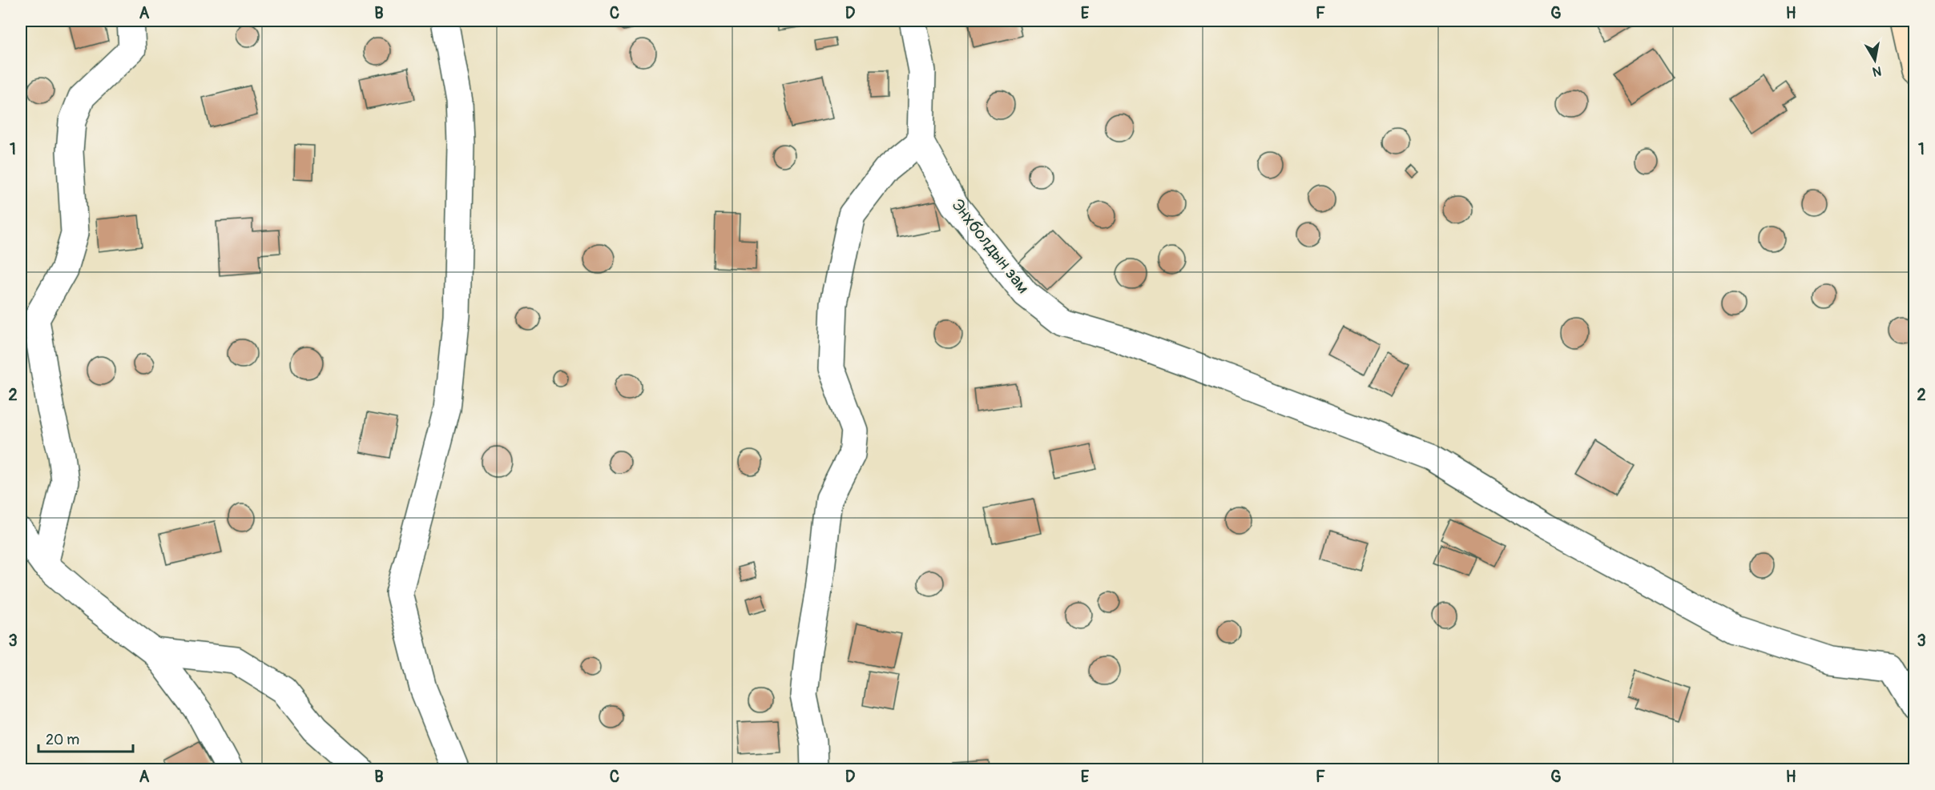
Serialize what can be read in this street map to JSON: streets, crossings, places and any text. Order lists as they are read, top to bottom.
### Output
{
  "streets": {
    "street": ["Энхболдын зам"]
  },
  "scale_bar": "20 m",
  "north": "bottom",
  "grid": {
    "columns": [
      "A",
      "B",
      "C",
      "D",
      "E",
      "F",
      "G",
      "H"
    ],
    "rows": ["1", "2", "3"]
  }
}
